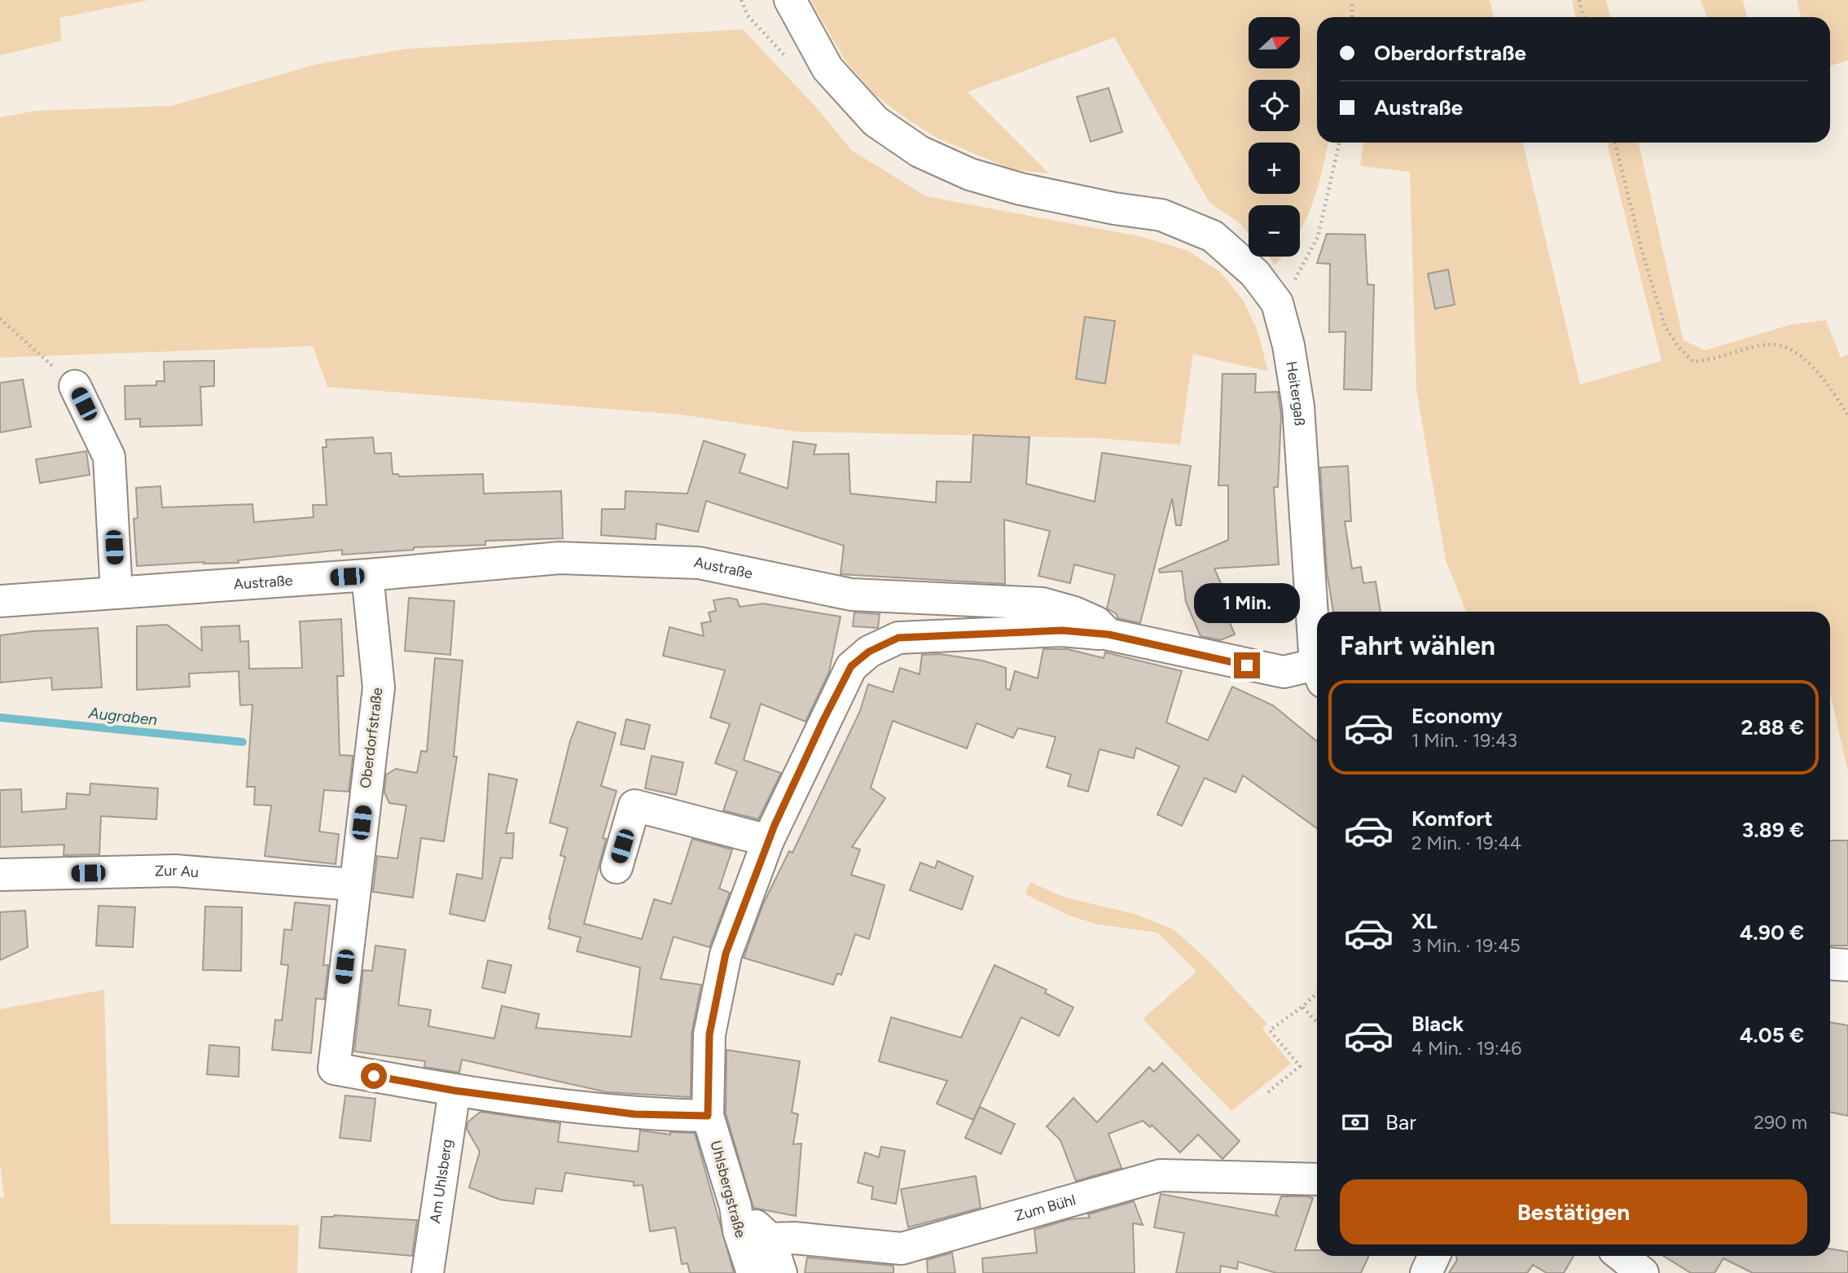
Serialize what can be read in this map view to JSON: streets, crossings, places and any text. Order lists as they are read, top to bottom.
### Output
{
  "streets": {
    "street": [
      "Heitergaß",
      "Austraße",
      "Oberdorfstraße",
      "Zur Au",
      "Am Uhlsberg",
      "Uhlsbergstraße",
      "Zum Bühl"
    ]
  },
  "crossings": [
    ["Austraße", "Oberdorfstraße"],
    ["Austraße", "Uhlsbergstraße"],
    ["Oberdorfstraße", "Zur Au"],
    ["Oberdorfstraße", "Am Uhlsberg"],
    ["Oberdorfstraße", "Uhlsbergstraße"]
  ],
  "water": ["Augraben"],
  "north": "right",
  "page": {
    "map_buttons": ["+", "−"],
    "banner": ["Oberdorfstraße", "Austraße"],
    "bubble": "1 Min.",
    "heading": "Fahrt wählen",
    "list": [
      {
        "name": "Economy",
        "note": "1 Min. · 19:43",
        "value": "2.88 €"
      },
      {
        "name": "Komfort",
        "note": "2 Min. · 19:44",
        "value": "3.89 €"
      },
      {
        "name": "XL",
        "note": "3 Min. · 19:45",
        "value": "4.90 €"
      },
      {
        "name": "Black",
        "note": "4 Min. · 19:46",
        "value": "4.05 €"
      }
    ],
    "pay": ["Bar", "290 m"],
    "buttons": "Bestätigen"
  }
}
